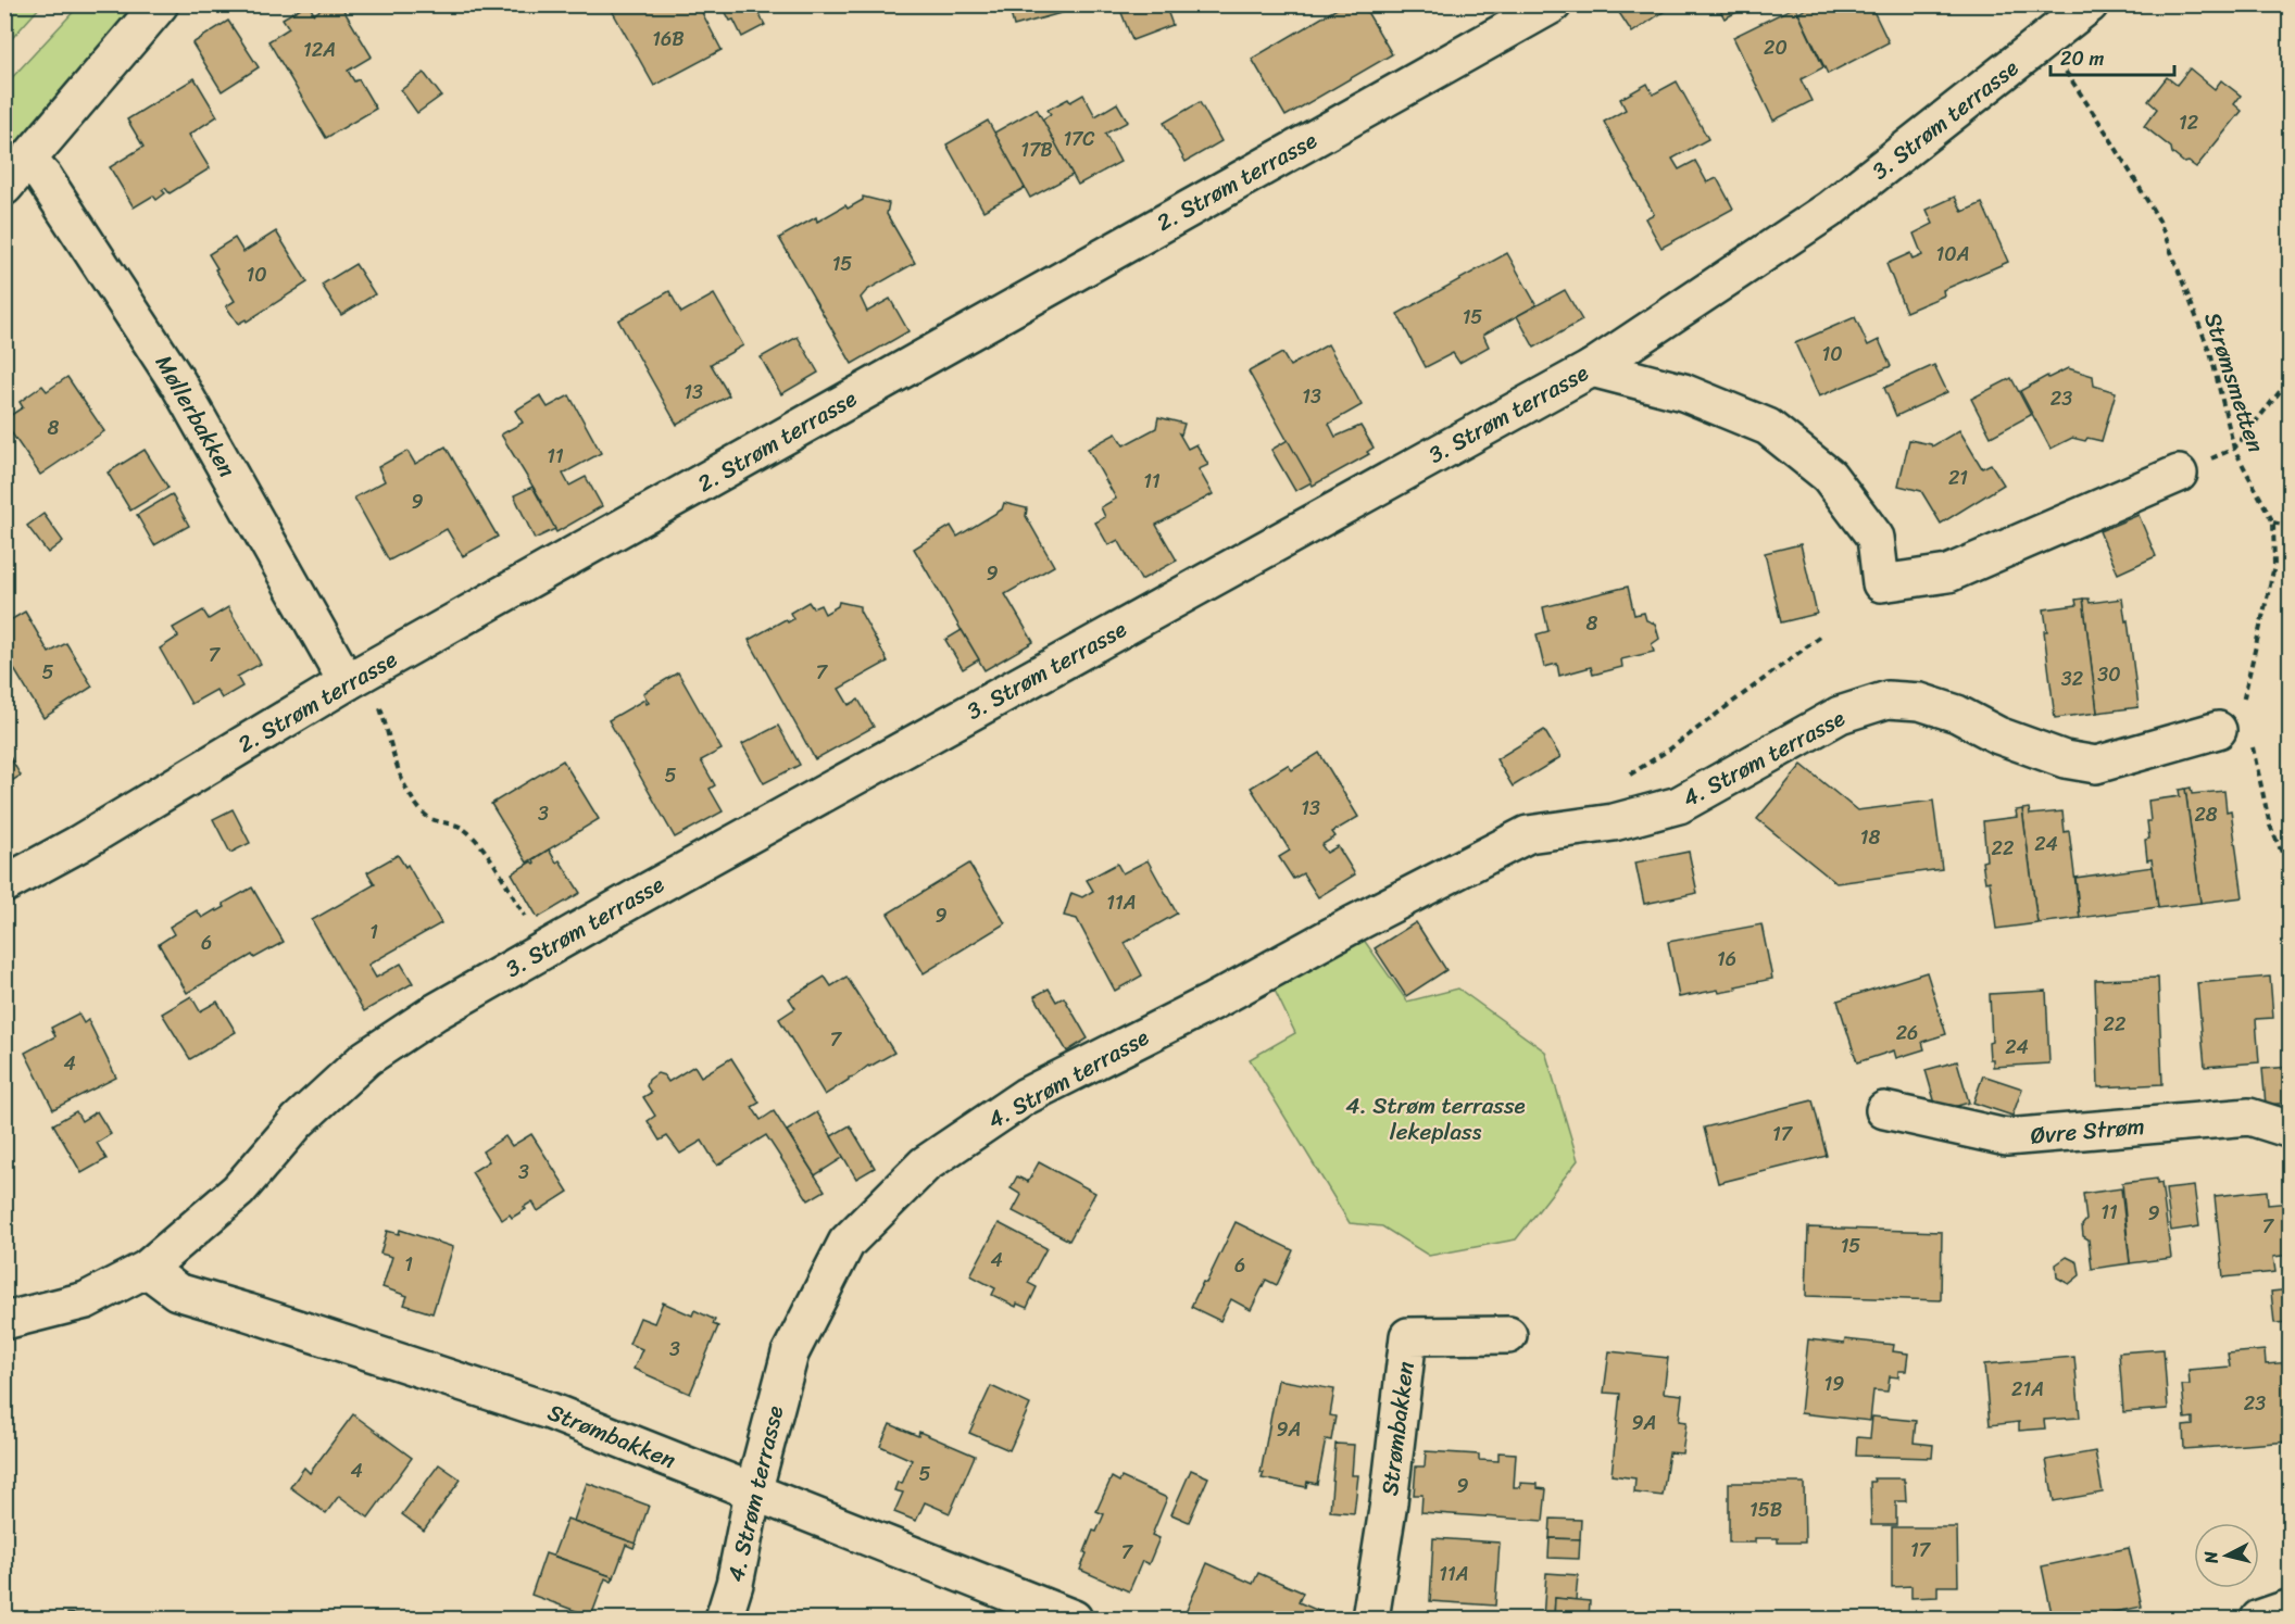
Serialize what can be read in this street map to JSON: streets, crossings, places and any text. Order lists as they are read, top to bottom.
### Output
{
  "streets": {
    "street": [
      "3. Strøm terrasse",
      "2. Strøm terrasse",
      "Møllerbakken",
      "4. Strøm terrasse",
      "Øvre Strøm",
      "Strømbakken"
    ],
    "path": ["Strømsmetten"]
  },
  "crossings": [
    ["3. Strøm terrasse", "Strømbakken"],
    ["2. Strøm terrasse", "Møllerbakken"],
    ["Strømsmetten", "4. Strøm terrasse"],
    ["4. Strøm terrasse", "Strømbakken"]
  ],
  "parks": ["4. Strøm terrasse lekeplass"],
  "house_numbers": [
    "16B",
    "20",
    "12A",
    "12",
    "17C",
    "17B",
    "10A",
    "15",
    "10",
    "15",
    "10",
    "13",
    "13",
    "23",
    "8",
    "11",
    "21",
    "11",
    "9",
    "9",
    "8",
    "7",
    "5",
    "7",
    "30",
    "32",
    "5",
    "13",
    "3",
    "28",
    "18",
    "24",
    "22",
    "11A",
    "9",
    "1",
    "6",
    "16",
    "22",
    "26",
    "7",
    "24",
    "4",
    "17",
    "3",
    "11",
    "9",
    "7",
    "15",
    "4",
    "1",
    "6",
    "3",
    "19",
    "21A",
    "23",
    "9A",
    "9A",
    "4",
    "5",
    "9",
    "15B",
    "17",
    "7",
    "11A"
  ],
  "scale_bar": "20 m",
  "north": "left"
}
